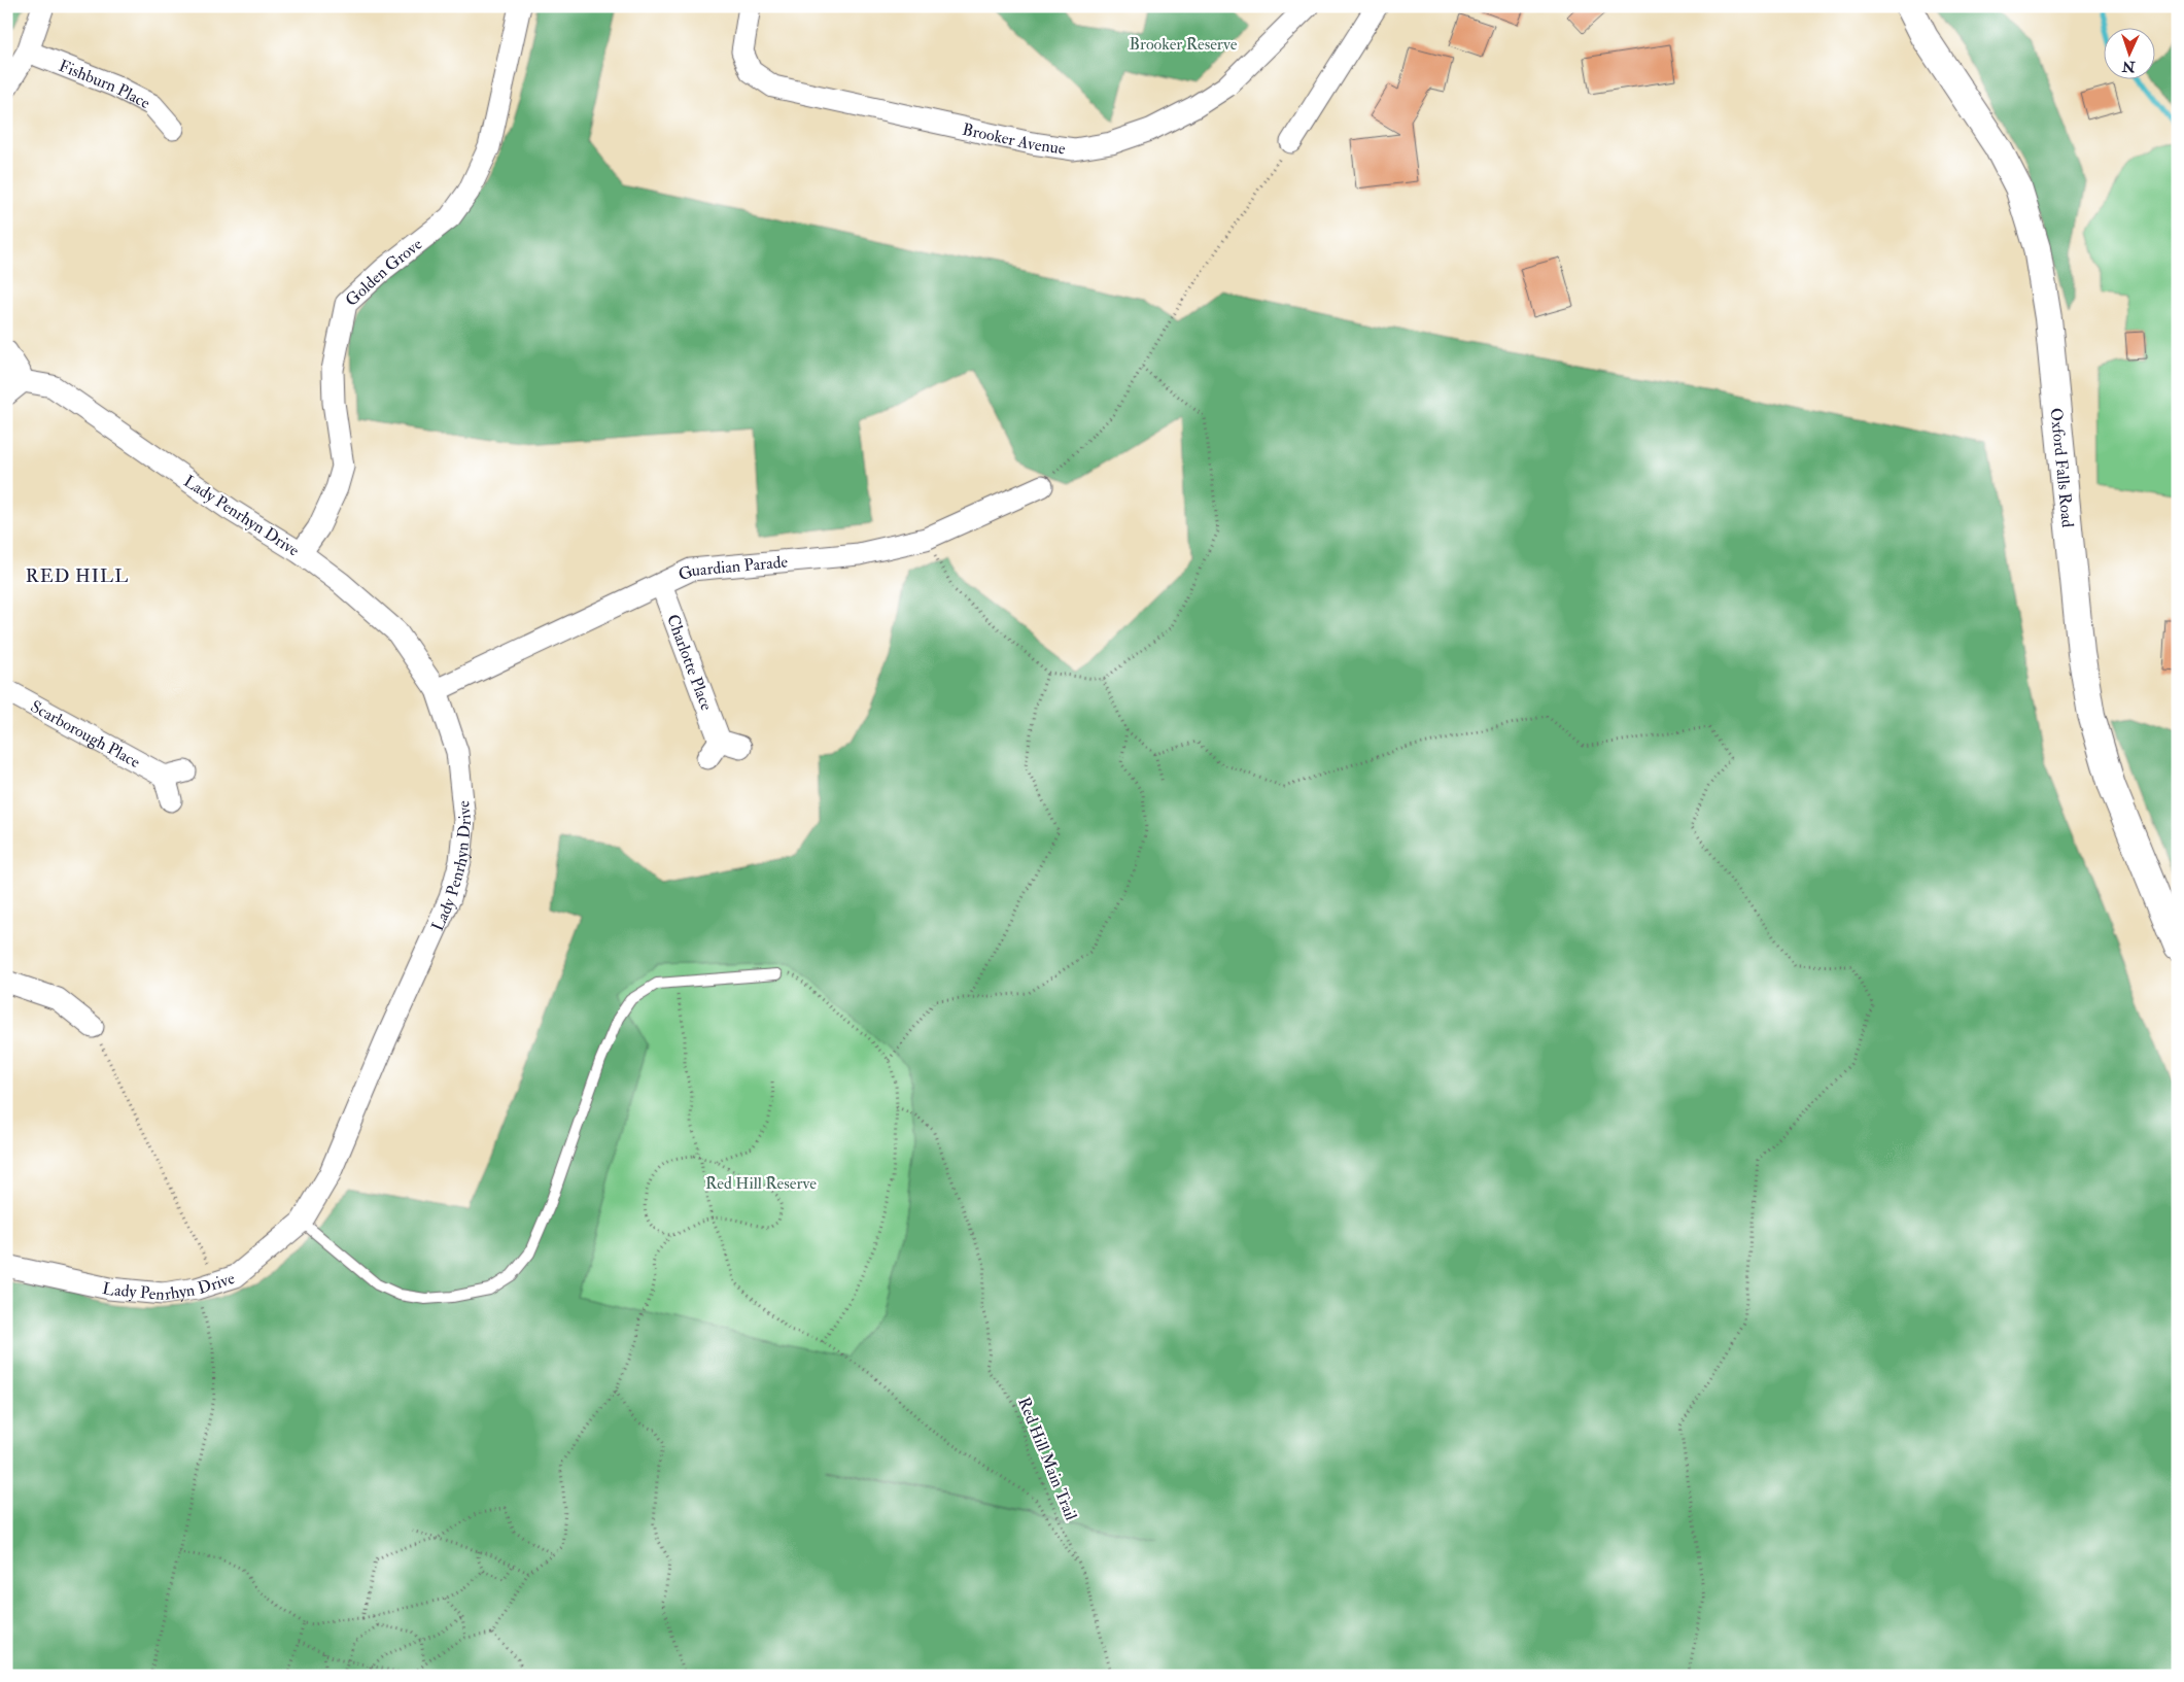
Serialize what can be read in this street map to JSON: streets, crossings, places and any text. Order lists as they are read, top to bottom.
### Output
{
  "streets": {
    "street": [
      "Fishburn Place",
      "Brooker Avenue",
      "Golden Grove",
      "Oxford Falls Road",
      "Lady Penrhyn Drive",
      "Guardian Parade",
      "Charlotte Place",
      "Scarborough Place"
    ],
    "path": ["Red Hill Main Trail"]
  },
  "crossings": [
    ["Golden Grove", "Lady Penrhyn Drive"],
    ["Lady Penrhyn Drive", "Guardian Parade"],
    ["Guardian Parade", "Charlotte Place"]
  ],
  "districts": ["RED HILL"],
  "parks": ["Brooker Reserve", "Red Hill Reserve"],
  "north": "bottom"
}
